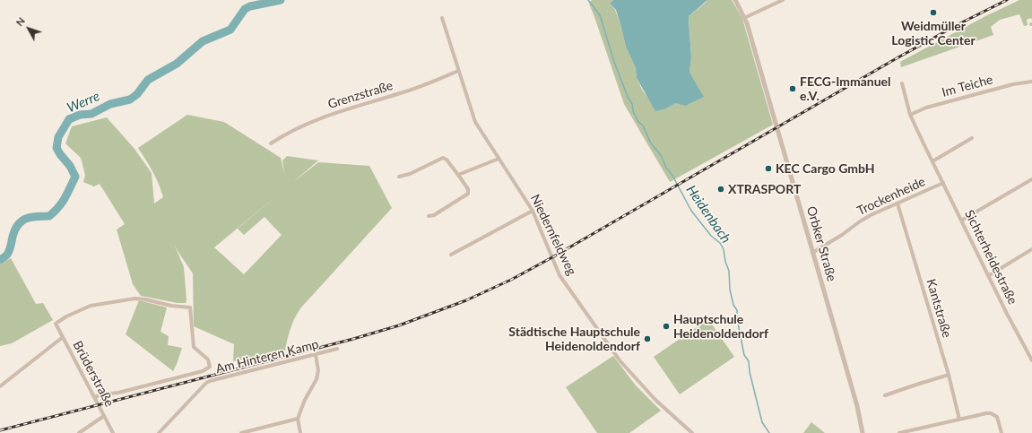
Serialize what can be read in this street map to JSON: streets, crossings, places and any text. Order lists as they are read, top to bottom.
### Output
{
  "streets": {
    "street": [
      "Im Teiche",
      "Grenzstraße",
      "Trockenheide",
      "Niedernfeldweg",
      "Orbker Straße",
      "Sichterheidestraße",
      "Kantstraße",
      "Am Hinteren Kamp",
      "Brüderstraße"
    ]
  },
  "crossings": [
    ["Im Teiche", "Sichterheidestraße"],
    ["Grenzstraße", "Niedernfeldweg"],
    ["Trockenheide", "Orbker Straße"],
    ["Trockenheide", "Sichterheidestraße"],
    ["Trockenheide", "Kantstraße"]
  ],
  "water": ["Werre", "Heidenbach"],
  "places": [
    "Weidmüller Logistic Center",
    "FECG-Immanuel e.V.",
    "KEC Cargo GmbH",
    "XTRASPORT",
    "Hauptschule Heidenoldendorf",
    "Städtische Hauptschule Heidenoldendorf"
  ],
  "north": "top left"
}
